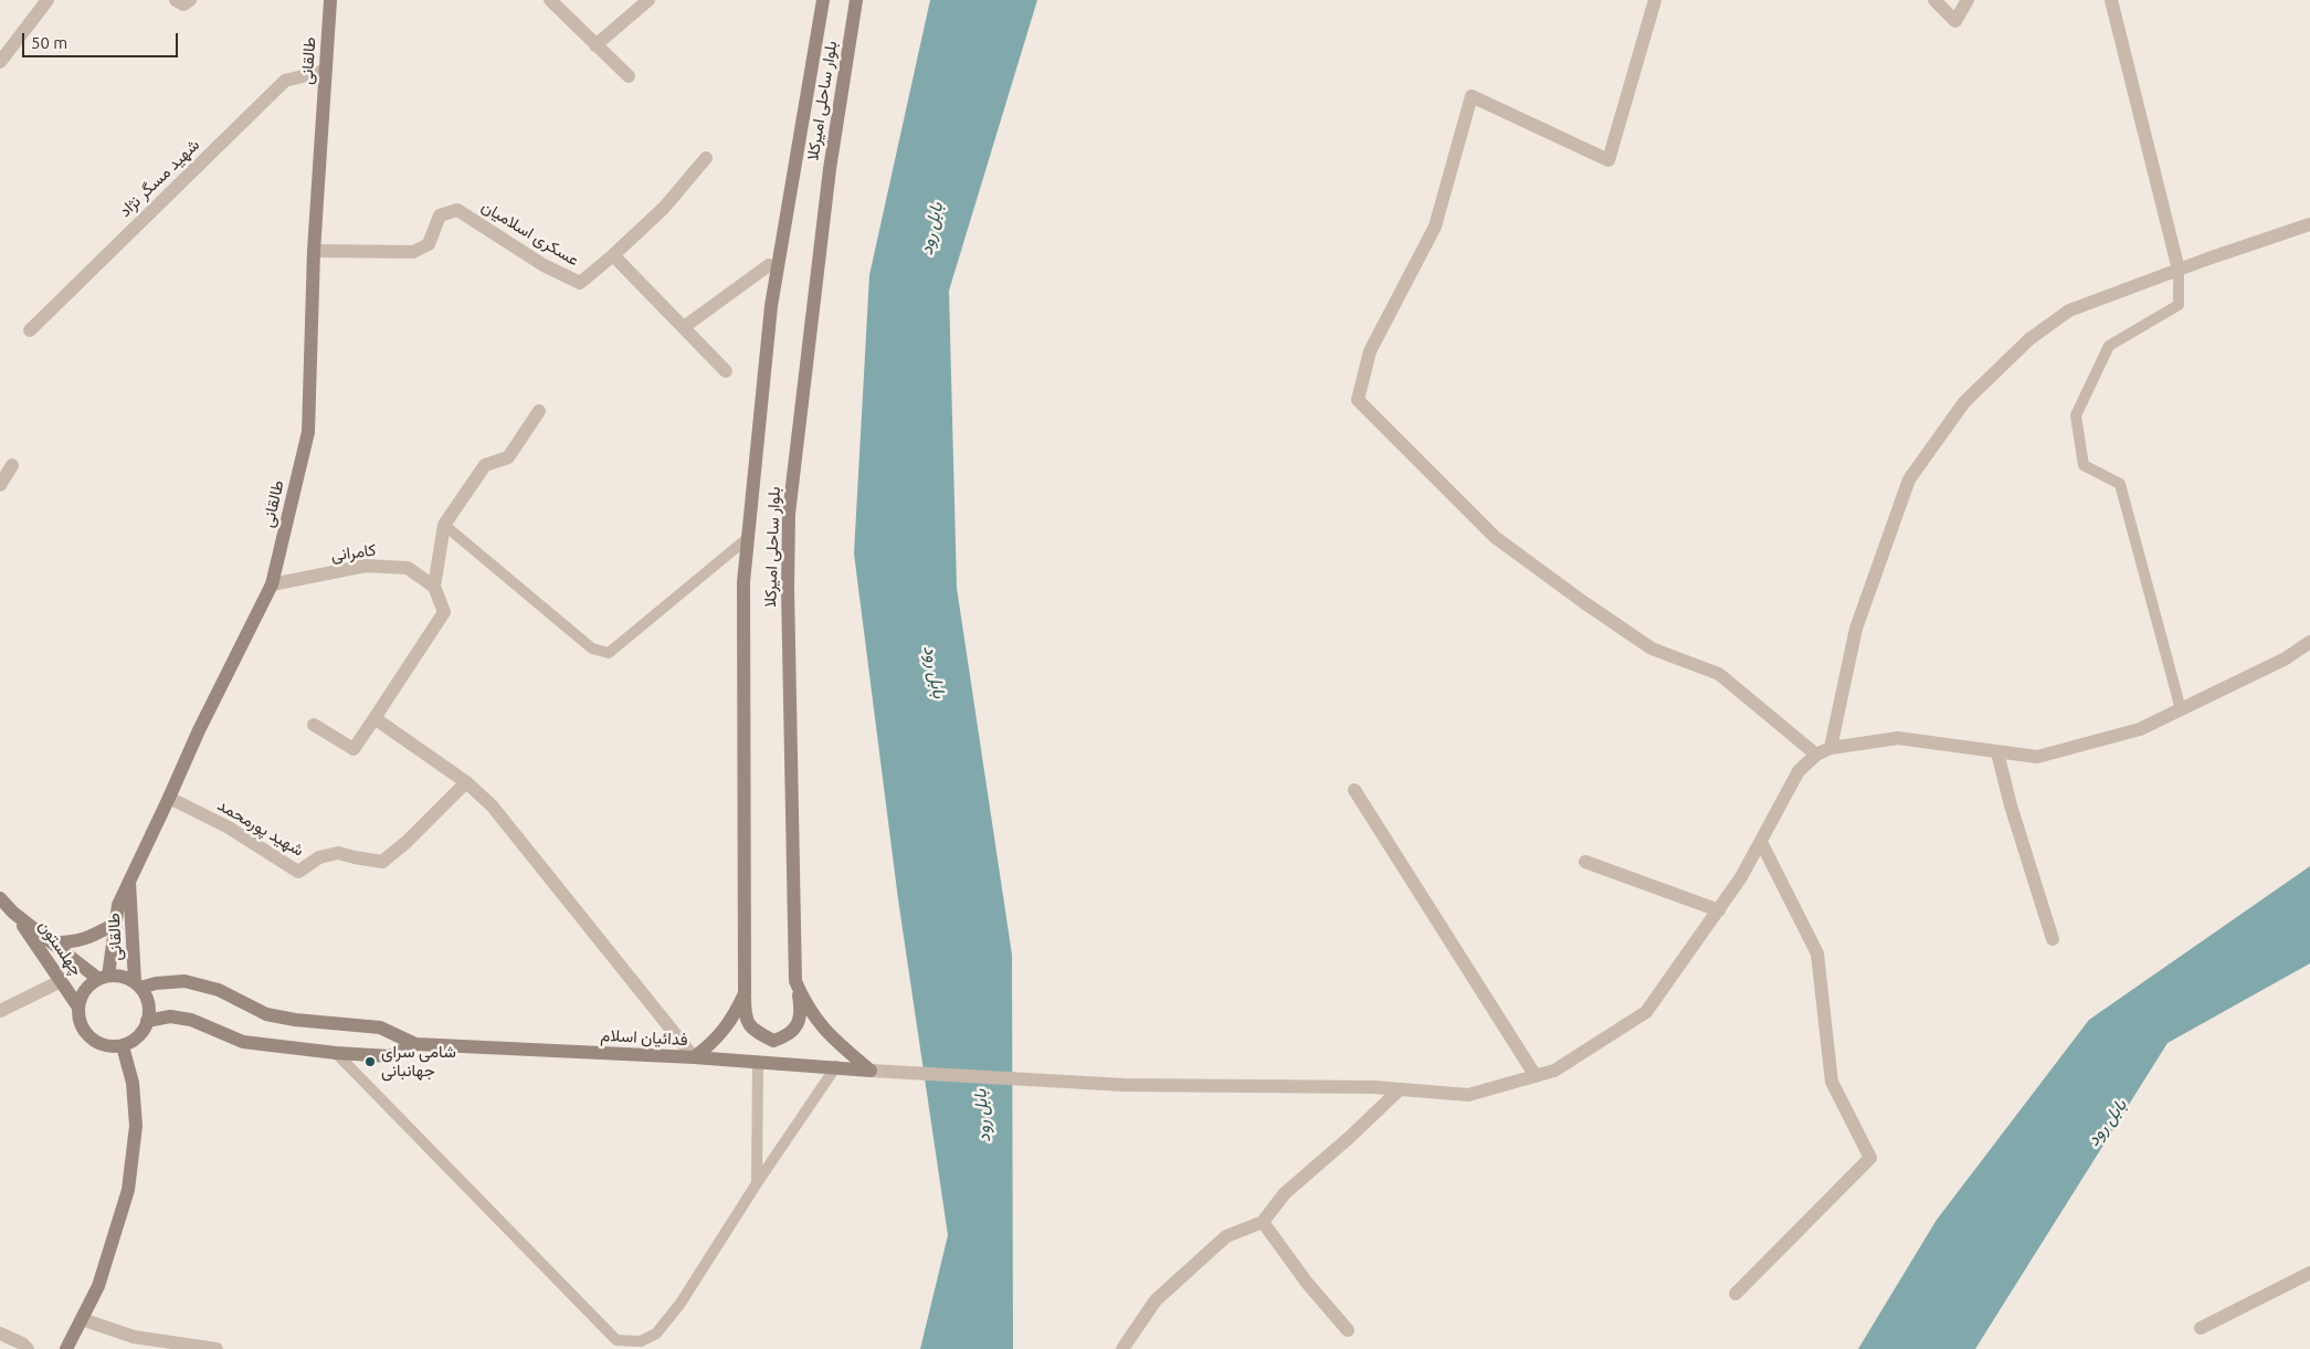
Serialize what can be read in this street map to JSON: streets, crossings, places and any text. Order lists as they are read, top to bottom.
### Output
{
  "streets": {
    "main road": [
      "طالقانی",
      "بلوار ساحلی امیرکلا",
      "چهلستون",
      "فدائیان اسلام"
    ],
    "street": [
      "شهید مسگر نژاد",
      "عسکری اسلامیان",
      "کامرانی",
      "شهید پورمحمد"
    ]
  },
  "crossings": [
    ["طالقانی", "شهید مسگر نژاد"],
    ["طالقانی", "عسکری اسلامیان"],
    ["طالقانی", "کامرانی"],
    ["طالقانی", "شهید پورمحمد"],
    ["طالقانی", "چهلستون"],
    ["طالقانی", "فدائیان اسلام"],
    ["بلوار ساحلی امیرکلا", "فدائیان اسلام"],
    ["چهلستون", "فدائیان اسلام"]
  ],
  "water": ["بابل رود"],
  "places": ["شامی سرای جهانبانی"],
  "scale_bar": "50 m"
}
